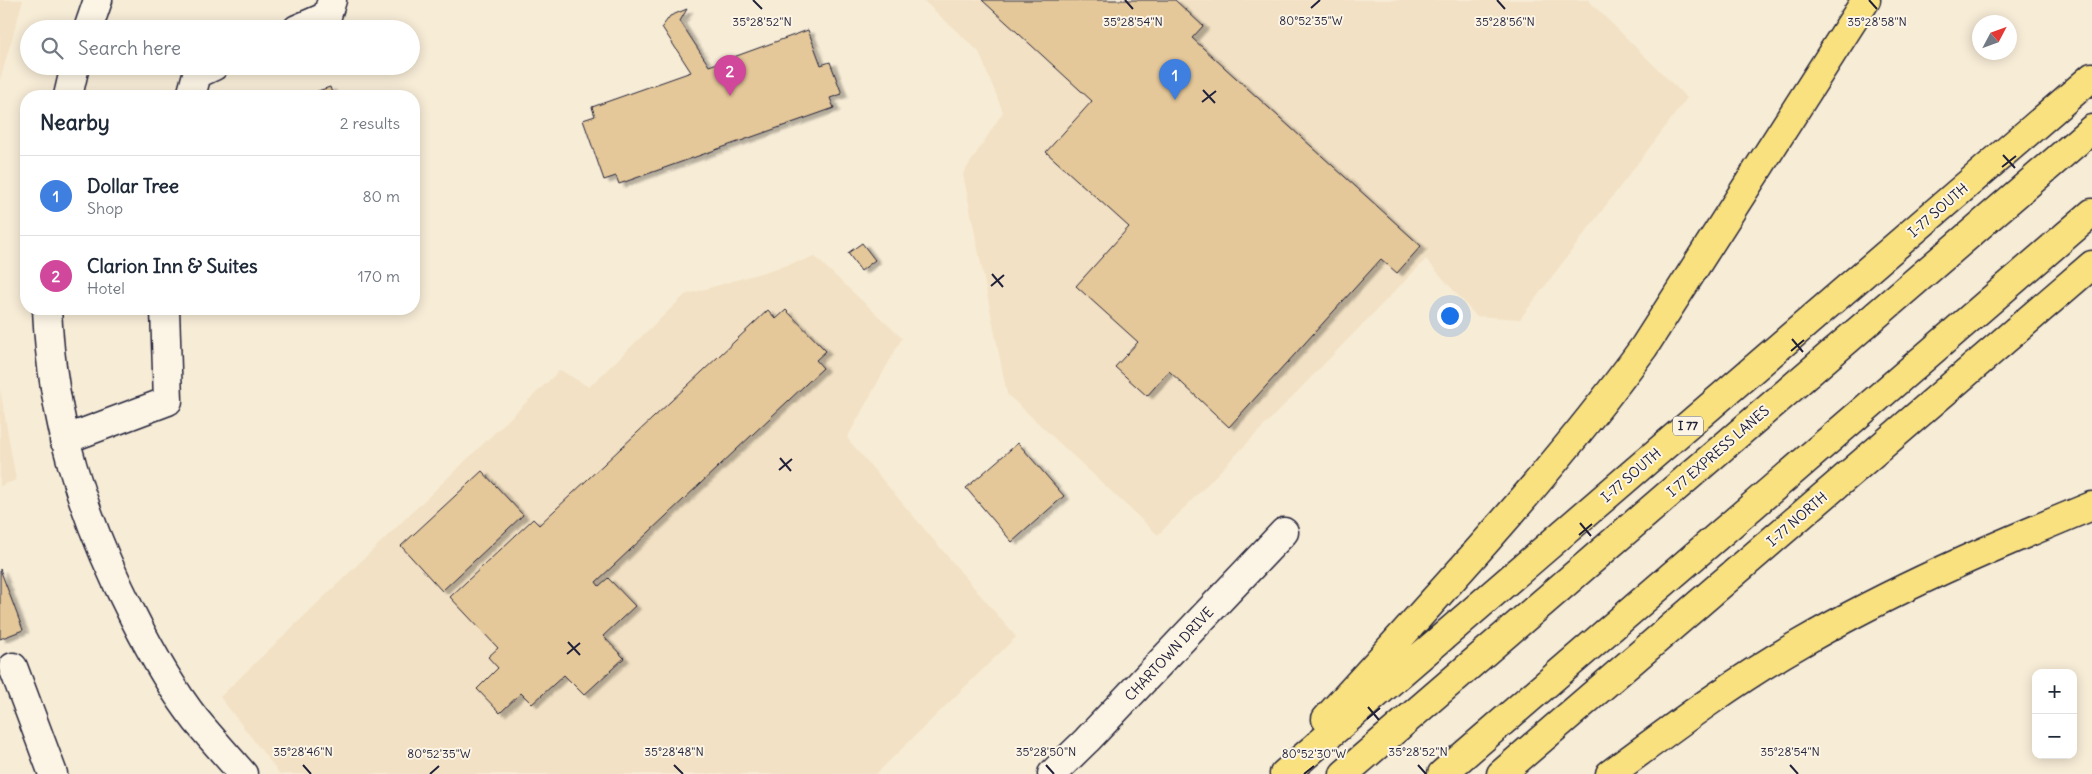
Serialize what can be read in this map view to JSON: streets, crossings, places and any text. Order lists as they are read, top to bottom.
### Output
{
  "streets": {
    "highway": [
      "I-77 SOUTH",
      "I 77",
      "I 77 EXPRESS LANES",
      "I-77 NORTH"
    ],
    "street": ["CHARTOWN DRIVE"]
  },
  "north": "top right",
  "page": {
    "search": "Search here",
    "pins": ["2", "1"],
    "heading": ["Nearby", "2 results"],
    "list": [
      {
        "mark": "1",
        "name": "Dollar Tree",
        "note": "Shop",
        "value": "80 m"
      },
      {
        "mark": "2",
        "name": "Clarion Inn & Suites",
        "note": "Hotel",
        "value": "170 m"
      }
    ],
    "map_buttons": ["+", "−"]
  },
  "coordinates": [
    "80°52'35\"W",
    "35°28'52\"N",
    "35°28'54\"N",
    "35°28'56\"N",
    "35°28'58\"N",
    "35°28'46\"N",
    "35°28'48\"N",
    "35°28'50\"N",
    "80°52'30\"W"
  ]
}
